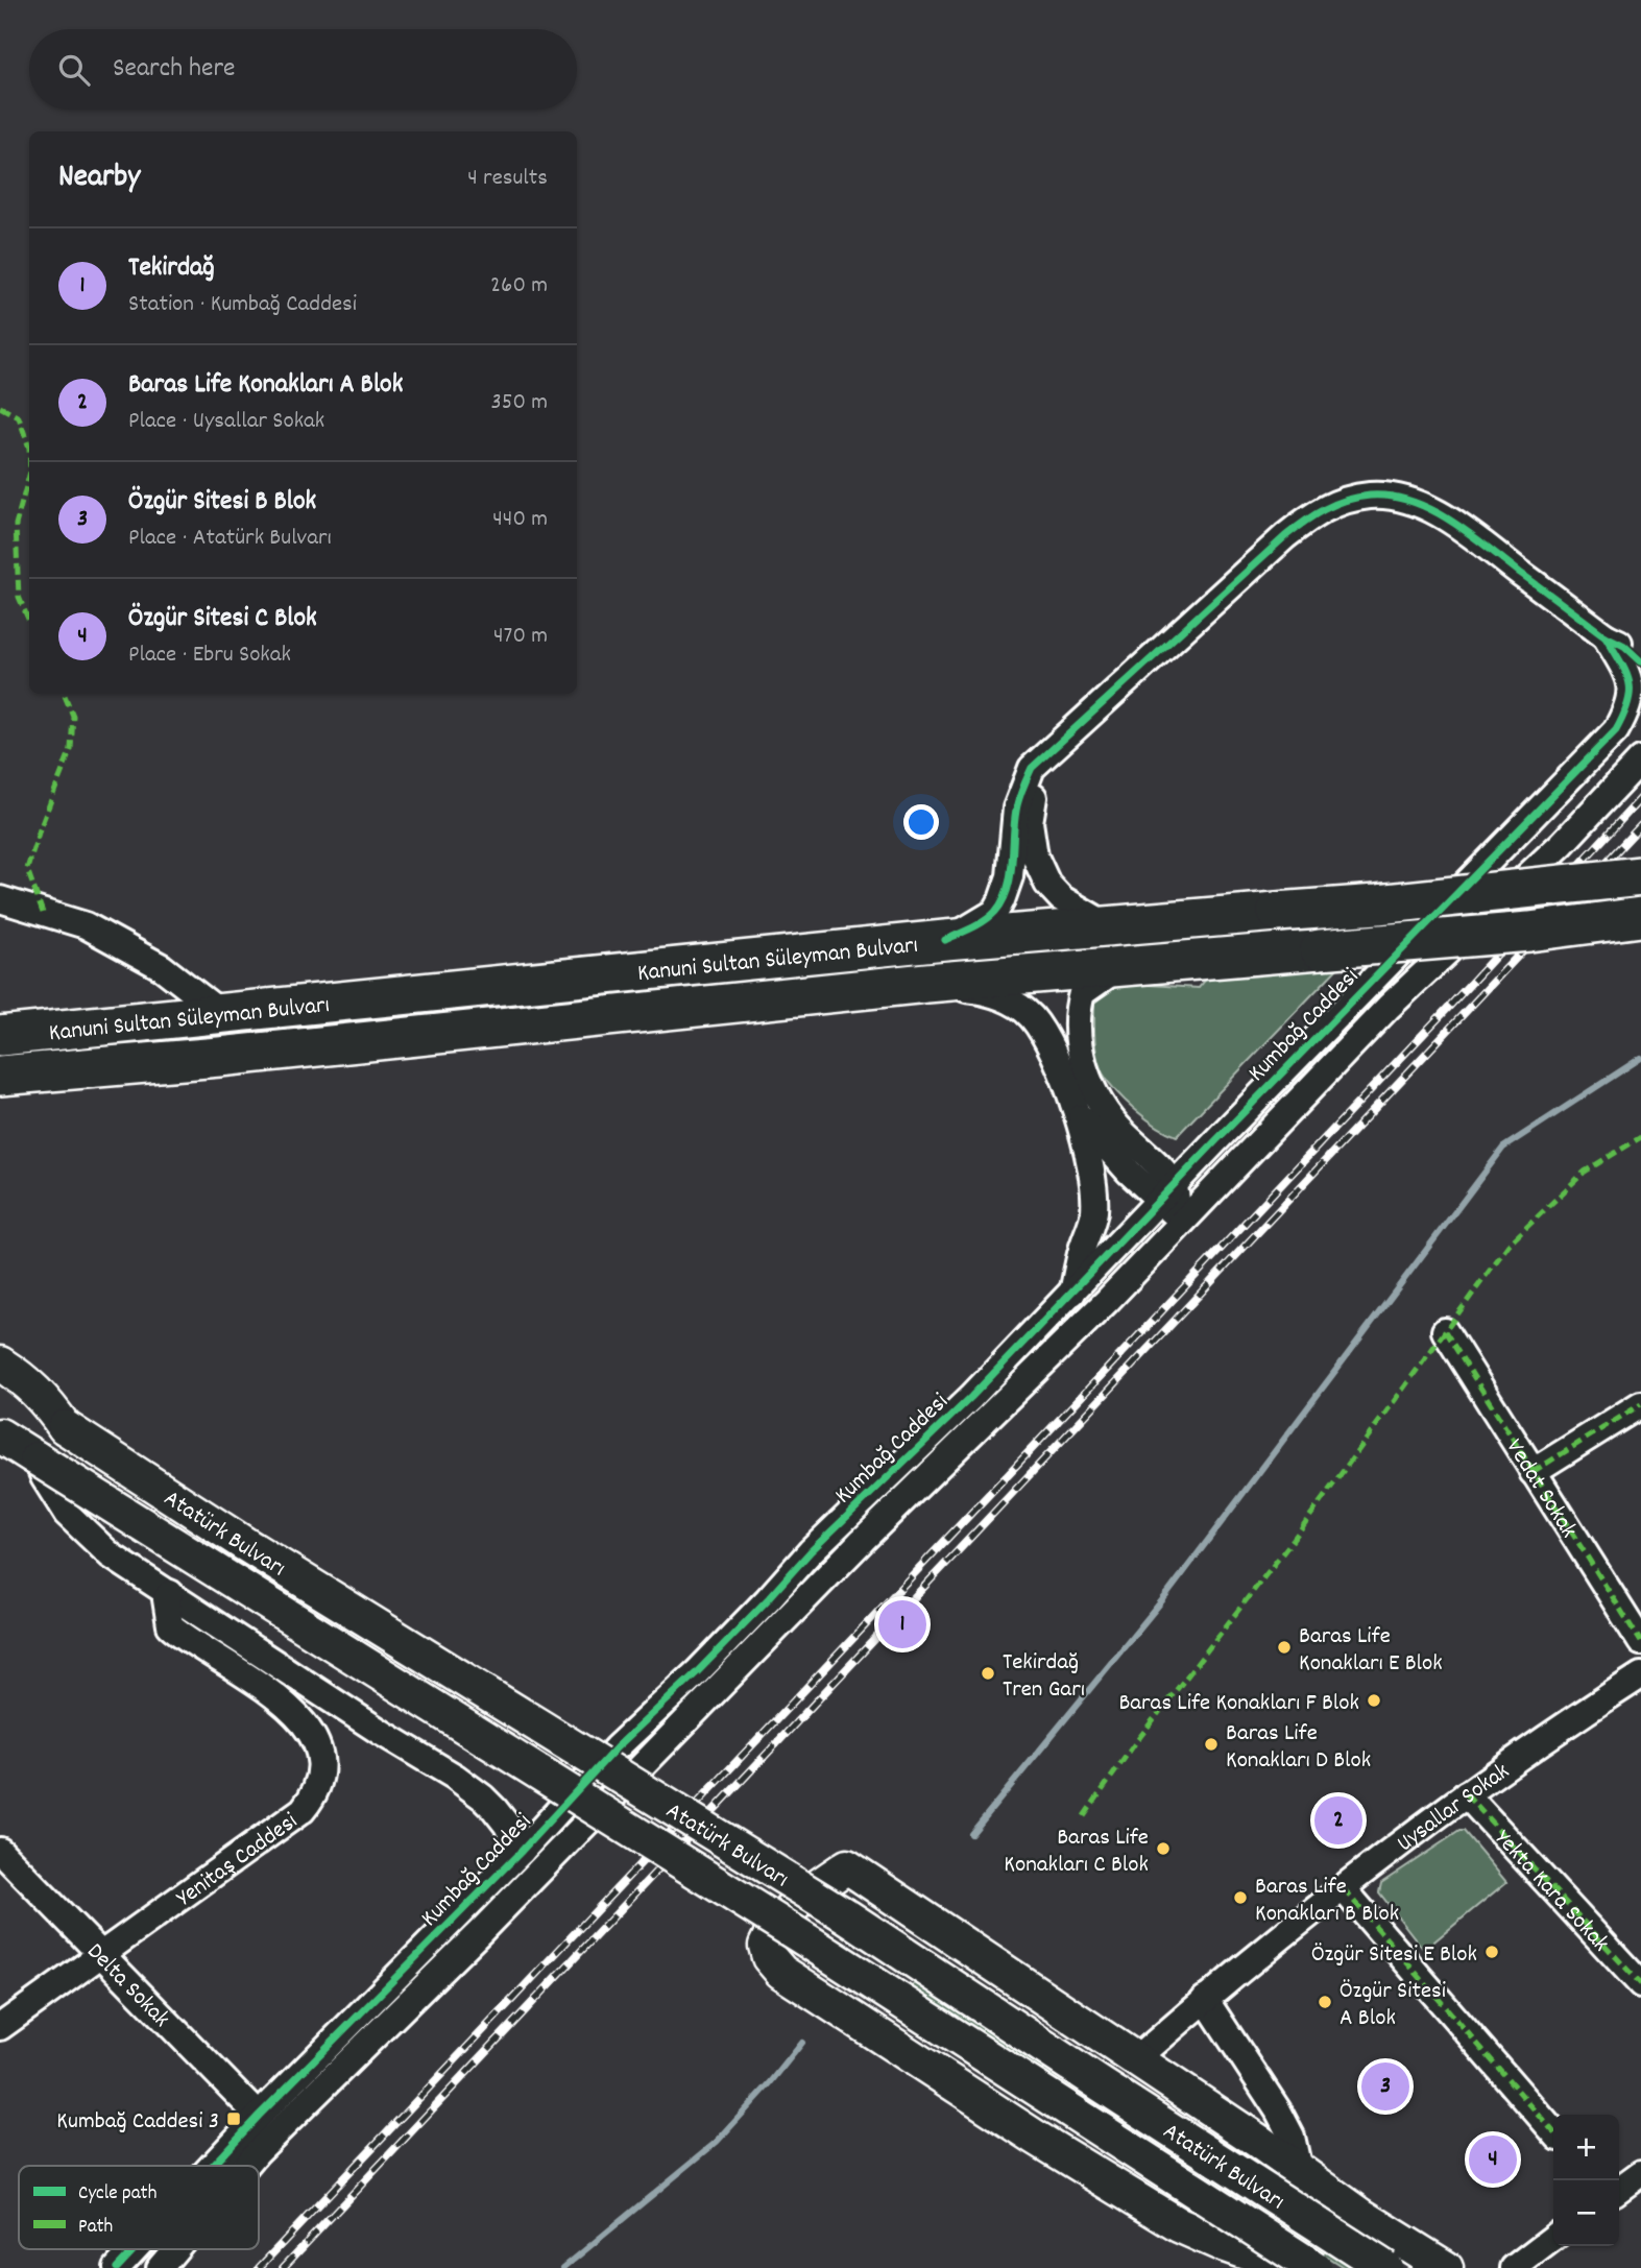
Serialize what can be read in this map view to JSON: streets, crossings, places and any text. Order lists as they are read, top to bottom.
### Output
{
  "streets": {
    "highway": ["Kanuni Sultan Süleyman Bulvarı"],
    "main road": ["Atatürk Bulvarı"],
    "street": [
      "Kumbağ Caddesi",
      "Vedat Sokak",
      "Uysallar Sokak",
      "Yenitaş Caddesi",
      "Yekta Kara Sokak",
      "Delta Sokak"
    ]
  },
  "crossings": [
    ["Kanuni Sultan Süleyman Bulvarı", "Kumbağ Caddesi"],
    ["Kumbağ Caddesi", "Delta Sokak"],
    ["Uysallar Sokak", "Yekta Kara Sokak"],
    ["Yenitaş Caddesi", "Delta Sokak"]
  ],
  "places": {
    "other": [
      "Baras Life Konakları E Blok",
      "Tekirdağ Tren Garı",
      "Baras Life Konakları F Blok",
      "Baras Life Konakları D Blok",
      "Baras Life Konakları C Blok",
      "Baras Life Konakları B Blok",
      "Özgür Sitesi E Blok",
      "Özgür Sitesi A Blok"
    ],
    "transit": ["Kumbağ Caddesi 3"]
  },
  "legend": ["Cycle path", "Path"],
  "page": {
    "search": "Search here",
    "heading": ["Nearby", "4 results"],
    "list": [
      {
        "mark": "1",
        "name": "Tekirdağ",
        "note": "Station · Kumbağ Caddesi",
        "value": "260 m"
      },
      {
        "mark": "2",
        "name": "Baras Life Konakları A Blok",
        "note": "Place · Uysallar Sokak",
        "value": "350 m"
      },
      {
        "mark": "3",
        "name": "Özgür Sitesi B Blok",
        "note": "Place · Atatürk Bulvarı",
        "value": "440 m"
      },
      {
        "mark": "4",
        "name": "Özgür Sitesi C Blok",
        "note": "Place · Ebru Sokak",
        "value": "470 m"
      }
    ],
    "pins": [
      "1",
      "2",
      "3",
      "4"
    ],
    "map_buttons": ["+", "−"]
  }
}
